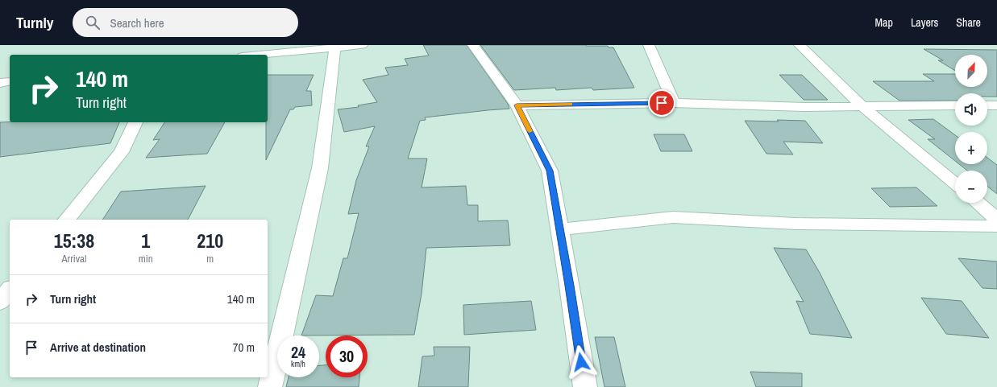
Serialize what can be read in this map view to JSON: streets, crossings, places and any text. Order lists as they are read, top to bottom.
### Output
{
  "north": "top right",
  "page": {
    "header": "Turnly",
    "search": "Search here",
    "nav": ["Map", "Layers", "Share"],
    "map_buttons": ["+", "−"],
    "turn": ["140 m", "Turn right"],
    "eta": [
      "15:38",
      "Arrival",
      "1",
      "min",
      "210",
      "m"
    ],
    "list": [
      {
        "name": "Turn right",
        "value": "140 m"
      },
      {
        "name": "Arrive at destination",
        "value": "70 m"
      }
    ],
    "speed": "24 km/h",
    "limit": "30"
  }
}
